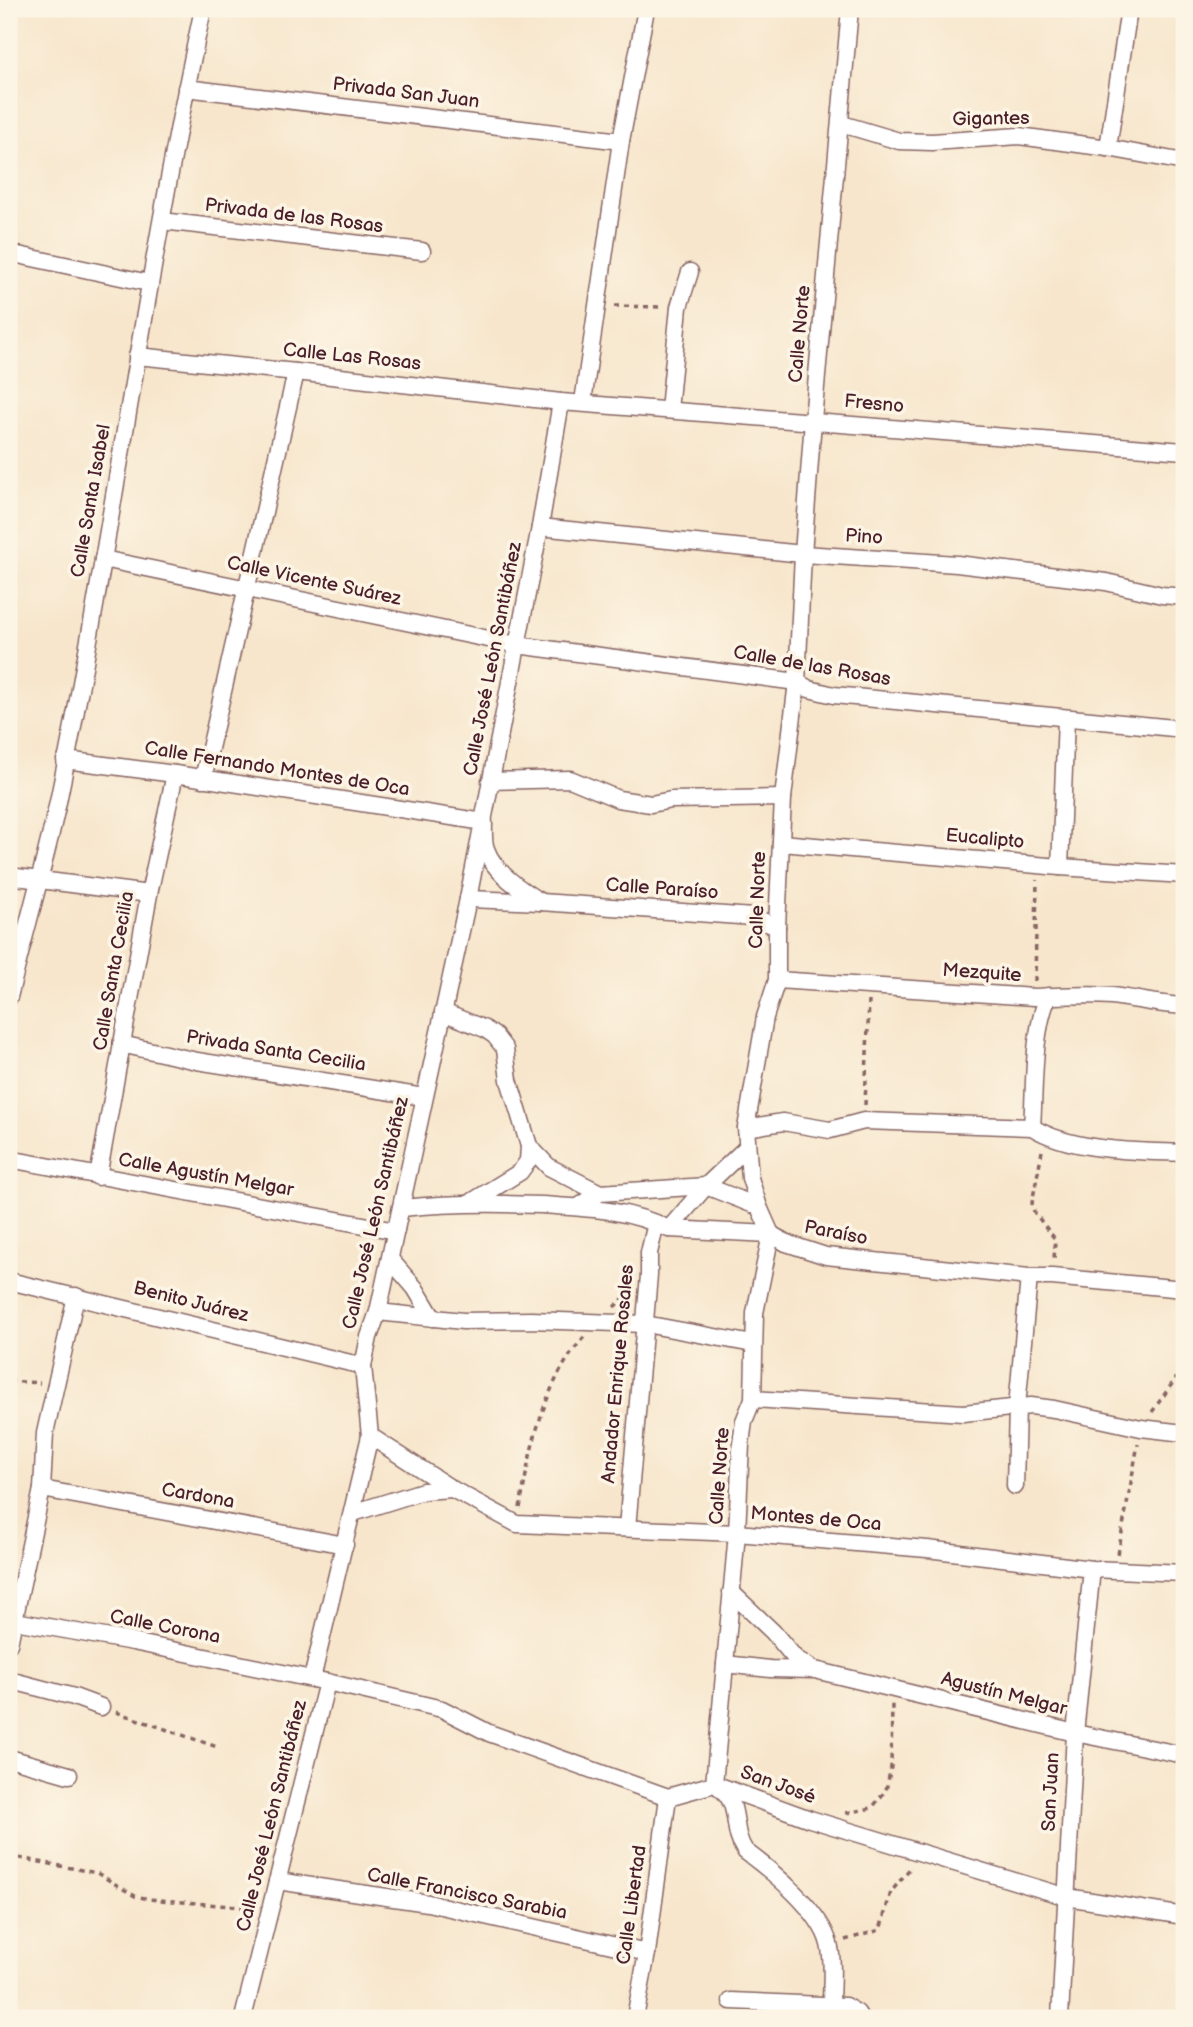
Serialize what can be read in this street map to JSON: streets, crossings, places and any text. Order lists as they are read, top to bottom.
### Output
{
  "streets": {
    "street": [
      "Privada San Juan",
      "Gigantes",
      "Privada de las Rosas",
      "Calle Norte",
      "Calle Las Rosas",
      "Fresno",
      "Calle Santa Isabel",
      "Pino",
      "Calle Vicente Suárez",
      "Calle José León Santibáñez",
      "Calle de las Rosas",
      "Calle Fernando Montes de Oca",
      "Eucalipto",
      "Calle Paraíso",
      "Calle Santa Cecilia",
      "Mezquite",
      "Privada Santa Cecilia",
      "Calle Agustín Melgar",
      "Paraíso",
      "Benito Juárez",
      "Andador Enrique Rosales",
      "Cardona",
      "Montes de Oca",
      "Calle Corona",
      "Agustín Melgar",
      "San José",
      "San Juan",
      "Calle Francisco Sarabia",
      "Calle Libertad"
    ]
  },
  "crossings": [
    ["Privada San Juan", "Calle Santa Isabel"],
    ["Gigantes", "Calle Norte"],
    ["Privada de las Rosas", "Calle Santa Isabel"],
    ["Calle Norte", "Fresno"],
    ["Calle Norte", "Pino"],
    ["Calle Norte", "Calle de las Rosas"],
    ["Calle Norte", "Eucalipto"],
    ["Calle Norte", "Calle Paraíso"],
    ["Calle Norte", "Mezquite"],
    ["Calle Norte", "Paraíso"],
    ["Calle Norte", "Montes de Oca"],
    ["Calle Norte", "Agustín Melgar"],
    ["Calle Norte", "San José"],
    ["Calle Las Rosas", "Fresno"],
    ["Calle Las Rosas", "Calle Santa Isabel"],
    ["Calle Las Rosas", "Calle José León Santibáñez"],
    ["Fresno", "Calle José León Santibáñez"],
    ["Calle Santa Isabel", "Calle Vicente Suárez"],
    ["Calle Santa Isabel", "Calle Fernando Montes de Oca"],
    ["Pino", "Calle José León Santibáñez"],
    ["Calle Vicente Suárez", "Calle José León Santibáñez"],
    ["Calle Vicente Suárez", "Calle de las Rosas"],
    ["Calle José León Santibáñez", "Calle de las Rosas"],
    ["Calle José León Santibáñez", "Calle Fernando Montes de Oca"],
    ["Calle José León Santibáñez", "Calle Paraíso"],
    ["Calle José León Santibáñez", "Privada Santa Cecilia"],
    ["Calle José León Santibáñez", "Calle Agustín Melgar"],
    ["Calle José León Santibáñez", "Paraíso"],
    ["Calle José León Santibáñez", "Benito Juárez"],
    ["Calle José León Santibáñez", "Cardona"],
    ["Calle José León Santibáñez", "Montes de Oca"],
    ["Calle José León Santibáñez", "Calle Corona"],
    ["Calle José León Santibáñez", "Calle Francisco Sarabia"],
    ["Calle Fernando Montes de Oca", "Calle Santa Cecilia"],
    ["Calle Santa Cecilia", "Privada Santa Cecilia"],
    ["Calle Santa Cecilia", "Calle Agustín Melgar"],
    ["Paraíso", "Andador Enrique Rosales"],
    ["Andador Enrique Rosales", "Montes de Oca"],
    ["Montes de Oca", "San Juan"],
    ["Agustín Melgar", "San Juan"],
    ["San José", "San Juan"],
    ["San José", "Calle Libertad"],
    ["Calle Francisco Sarabia", "Calle Libertad"]
  ]
}
